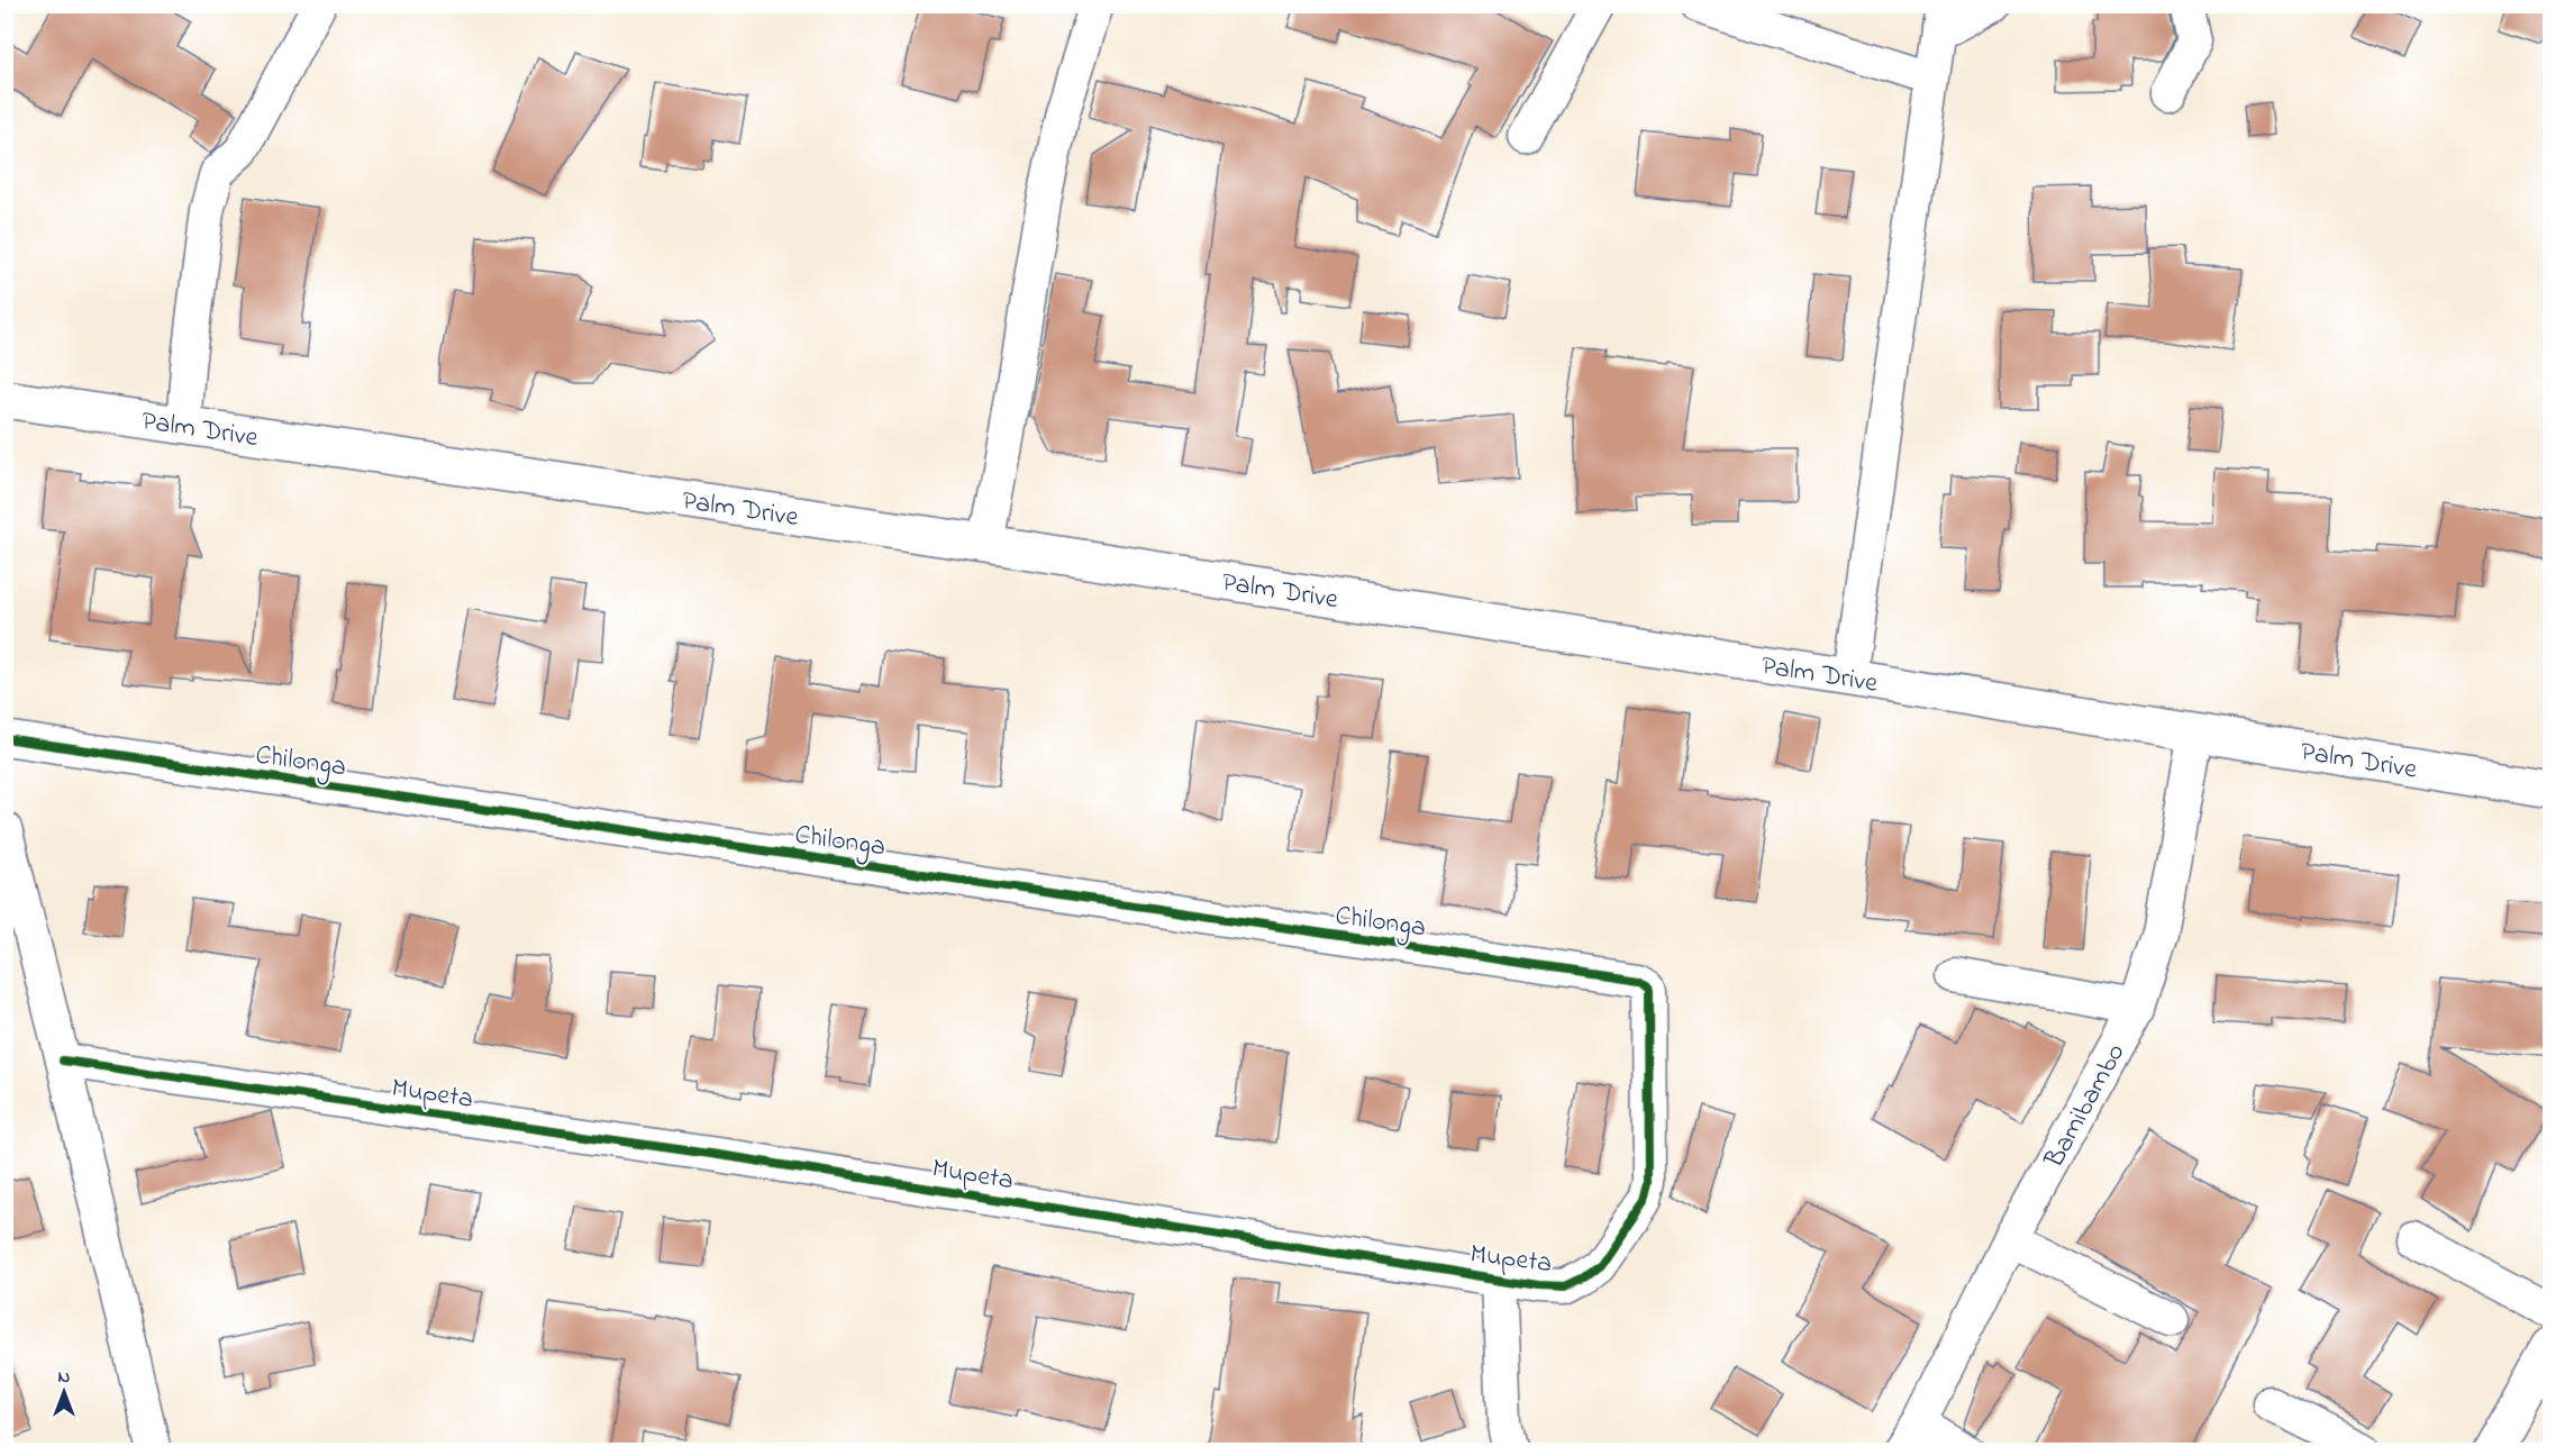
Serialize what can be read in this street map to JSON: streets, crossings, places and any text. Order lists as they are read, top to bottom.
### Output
{
  "streets": {
    "street": [
      "Palm Drive",
      "Chilonga",
      "Mupeta",
      "Bamibambo"
    ]
  },
  "crossings": [
    ["Palm Drive", "Bamibambo"],
    ["Chilonga", "Mupeta"]
  ],
  "north": "top"
}
